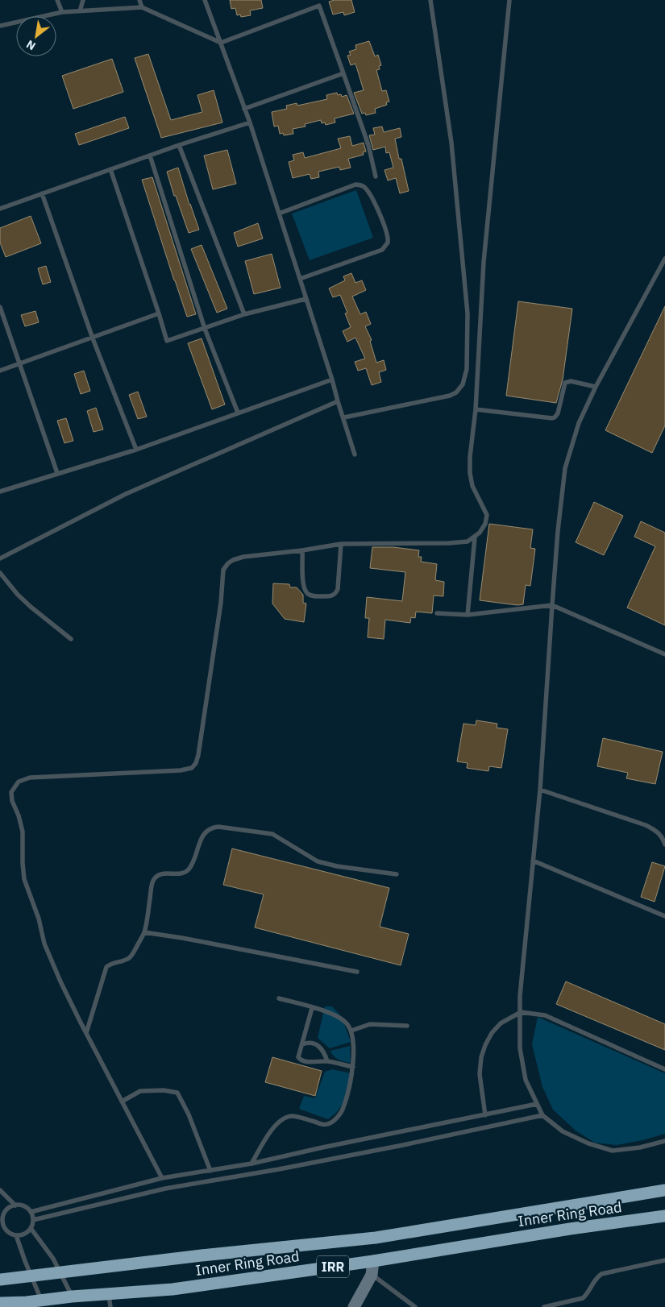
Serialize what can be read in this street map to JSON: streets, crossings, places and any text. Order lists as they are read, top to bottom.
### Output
{
  "streets": {
    "highway": ["Inner Ring Road", "IRR"]
  },
  "north": "bottom left"
}
